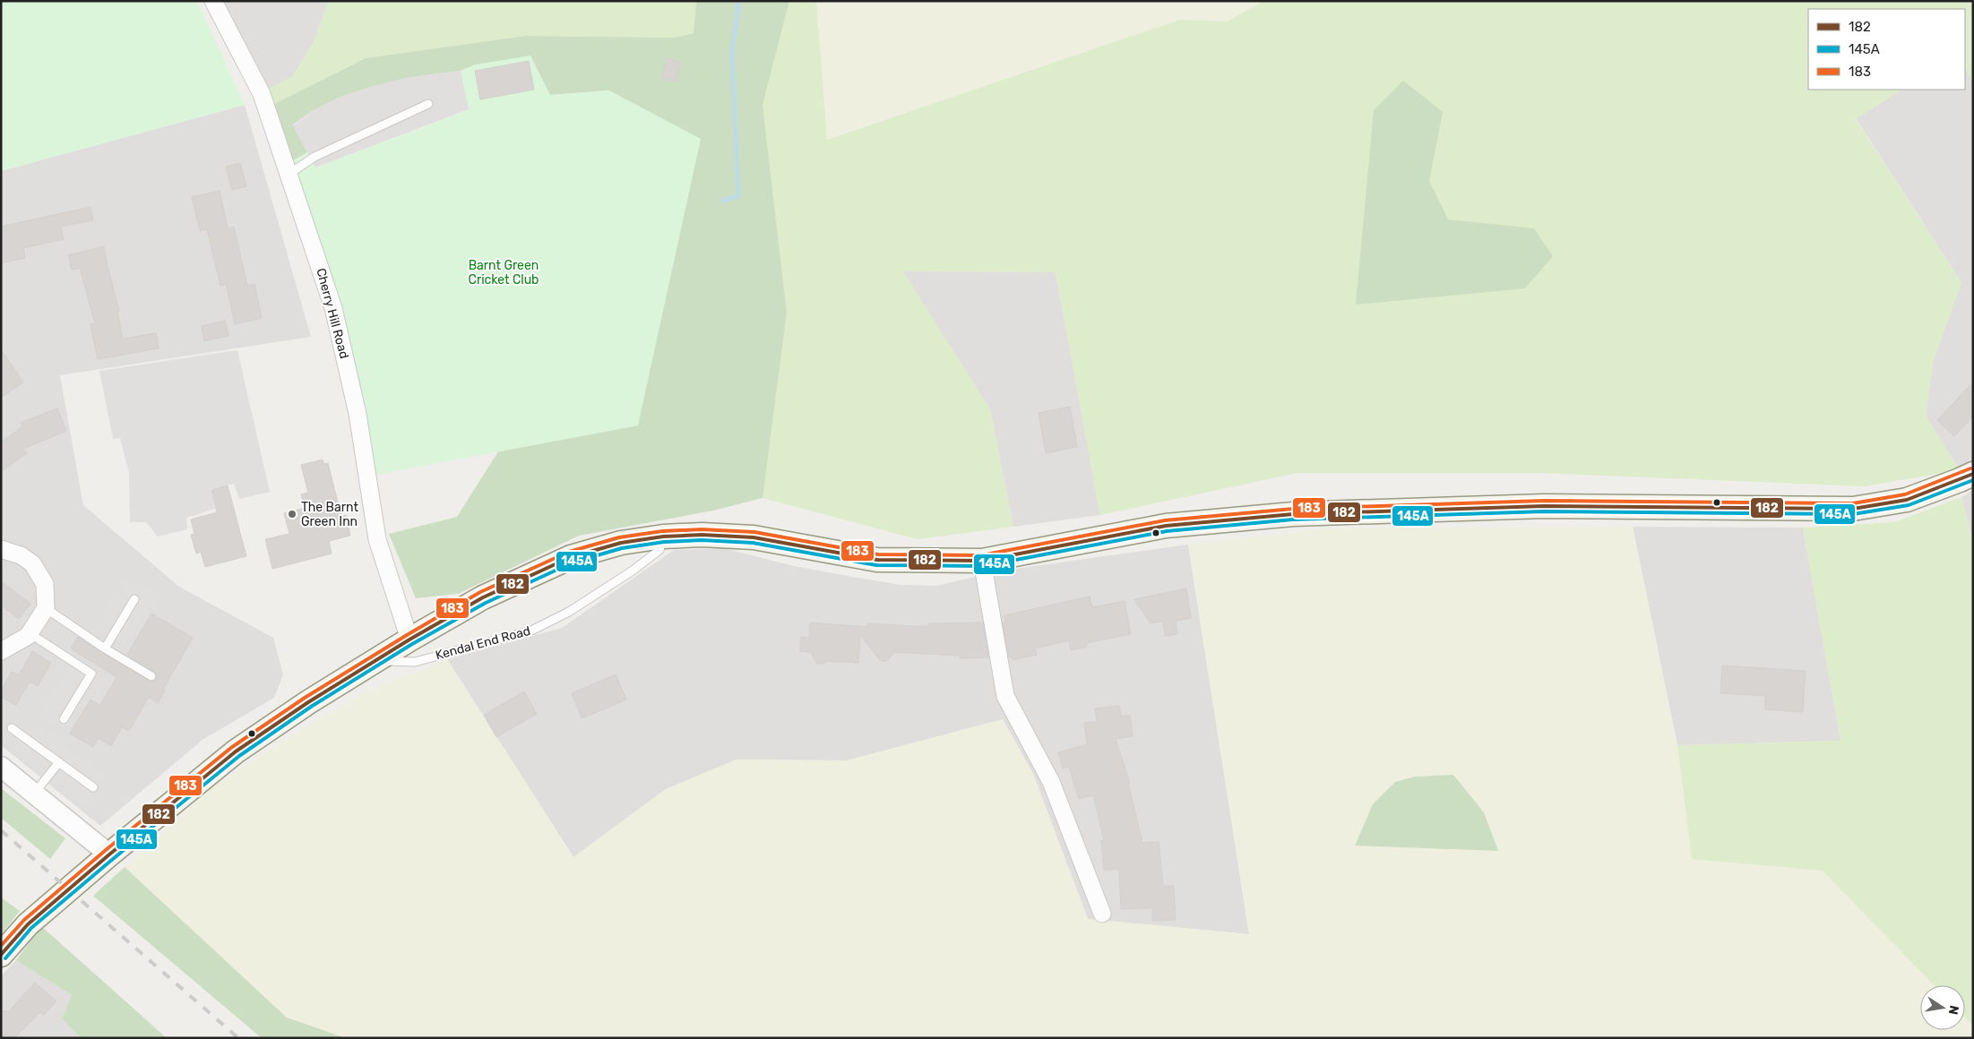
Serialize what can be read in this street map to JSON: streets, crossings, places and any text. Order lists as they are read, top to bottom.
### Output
{
  "streets": {
    "street": ["Cherry Hill Road"],
    "lane": ["Kendal End Road"]
  },
  "parks": ["Barnt Green Cricket Club"],
  "places": ["The Barnt Green Inn"],
  "lines": ["transit line 183", "transit line 182", "transit line 145A"],
  "legend": ["182", "145A", "183"],
  "north": "right"
}
